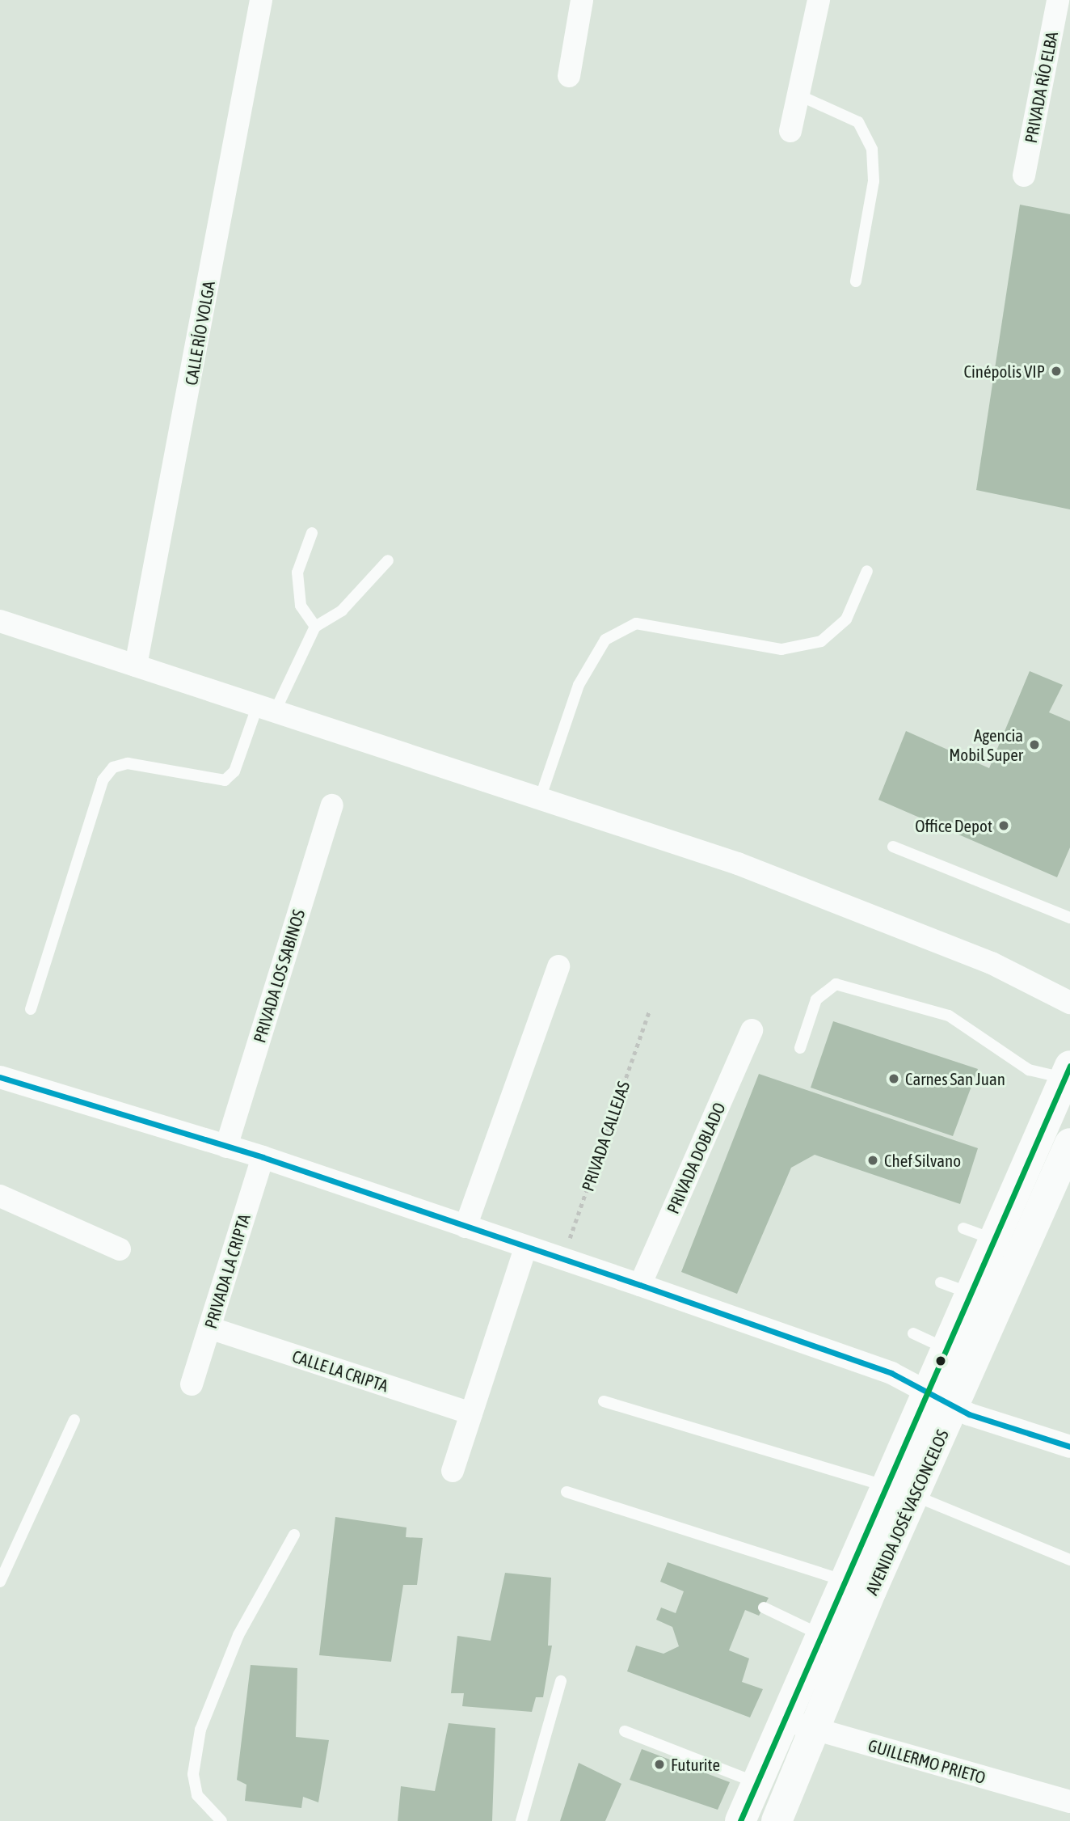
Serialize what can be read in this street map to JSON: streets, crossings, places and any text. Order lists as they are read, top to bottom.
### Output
{
  "streets": {
    "main road": ["AVENIDA JOSÉ VASCONCELOS"],
    "street": [
      "PRIVADA RÍO ELBA",
      "CALLE RÍO VOLGA",
      "PRIVADA LOS SABINOS",
      "PRIVADA DOBLADO",
      "PRIVADA LA CRIPTA",
      "CALLE LA CRIPTA",
      "GUILLERMO PRIETO"
    ],
    "path": ["PRIVADA CALLEJAS"]
  },
  "crossings": [
    ["PRIVADA LA CRIPTA", "CALLE LA CRIPTA"],
    ["AVENIDA JOSÉ VASCONCELOS", "GUILLERMO PRIETO"]
  ],
  "places": [
    "Cinépolis VIP",
    "Agencia Mobil Super",
    "Office Depot",
    "Carnes San Juan",
    "Chef Silvano",
    "Futurite"
  ]
}
